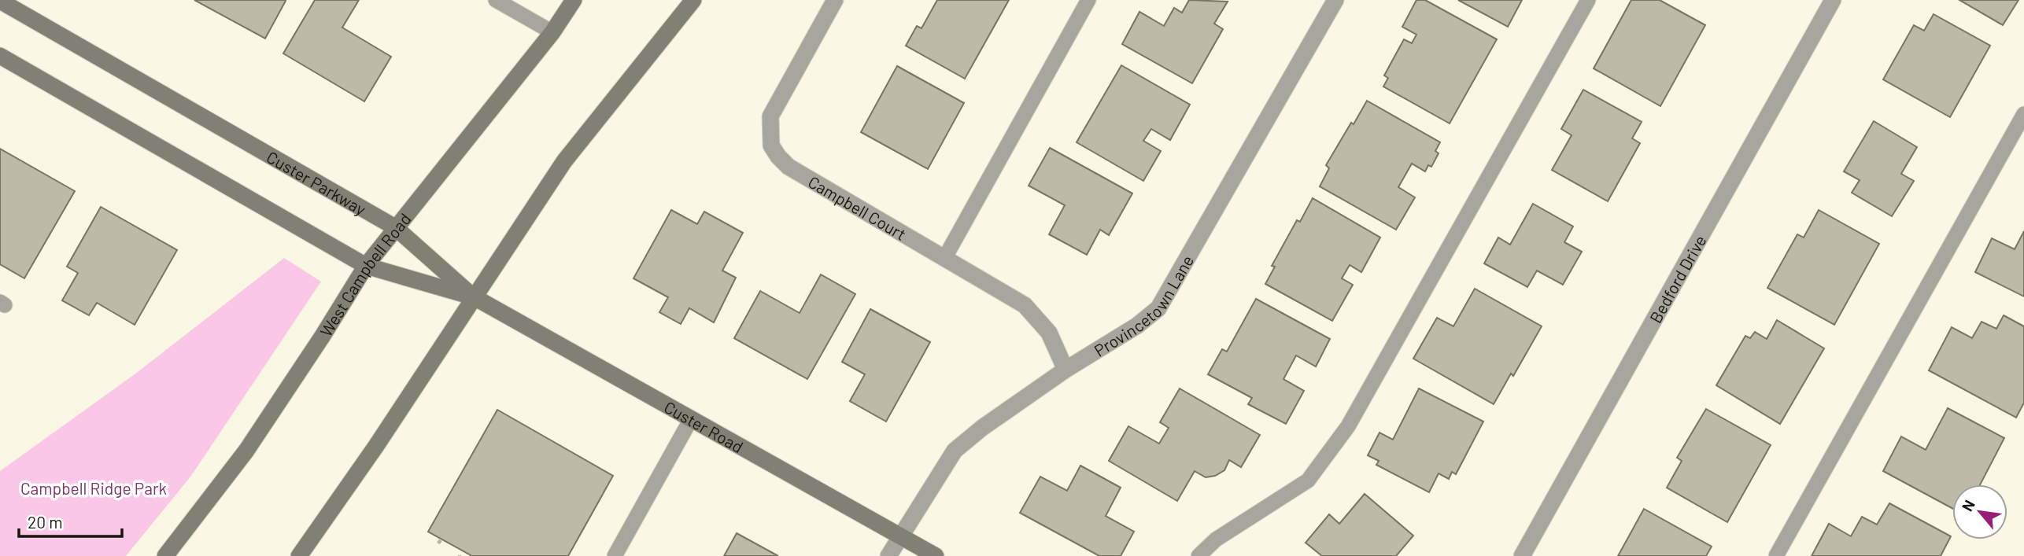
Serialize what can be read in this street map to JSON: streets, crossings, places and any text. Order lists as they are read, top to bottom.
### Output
{
  "streets": {
    "street": [
      "Custer Parkway",
      "Campbell Court",
      "West Campbell Road",
      "Bedford Drive",
      "Provincetown Lane",
      "Custer Road"
    ]
  },
  "crossings": [
    ["Custer Parkway", "West Campbell Road"],
    ["Custer Parkway", "Custer Road"],
    ["Campbell Court", "Provincetown Lane"],
    ["Provincetown Lane", "Custer Road"]
  ],
  "parks": ["Campbell Ridge Park"],
  "scale_bar": "20 m",
  "north": "top left"
}
